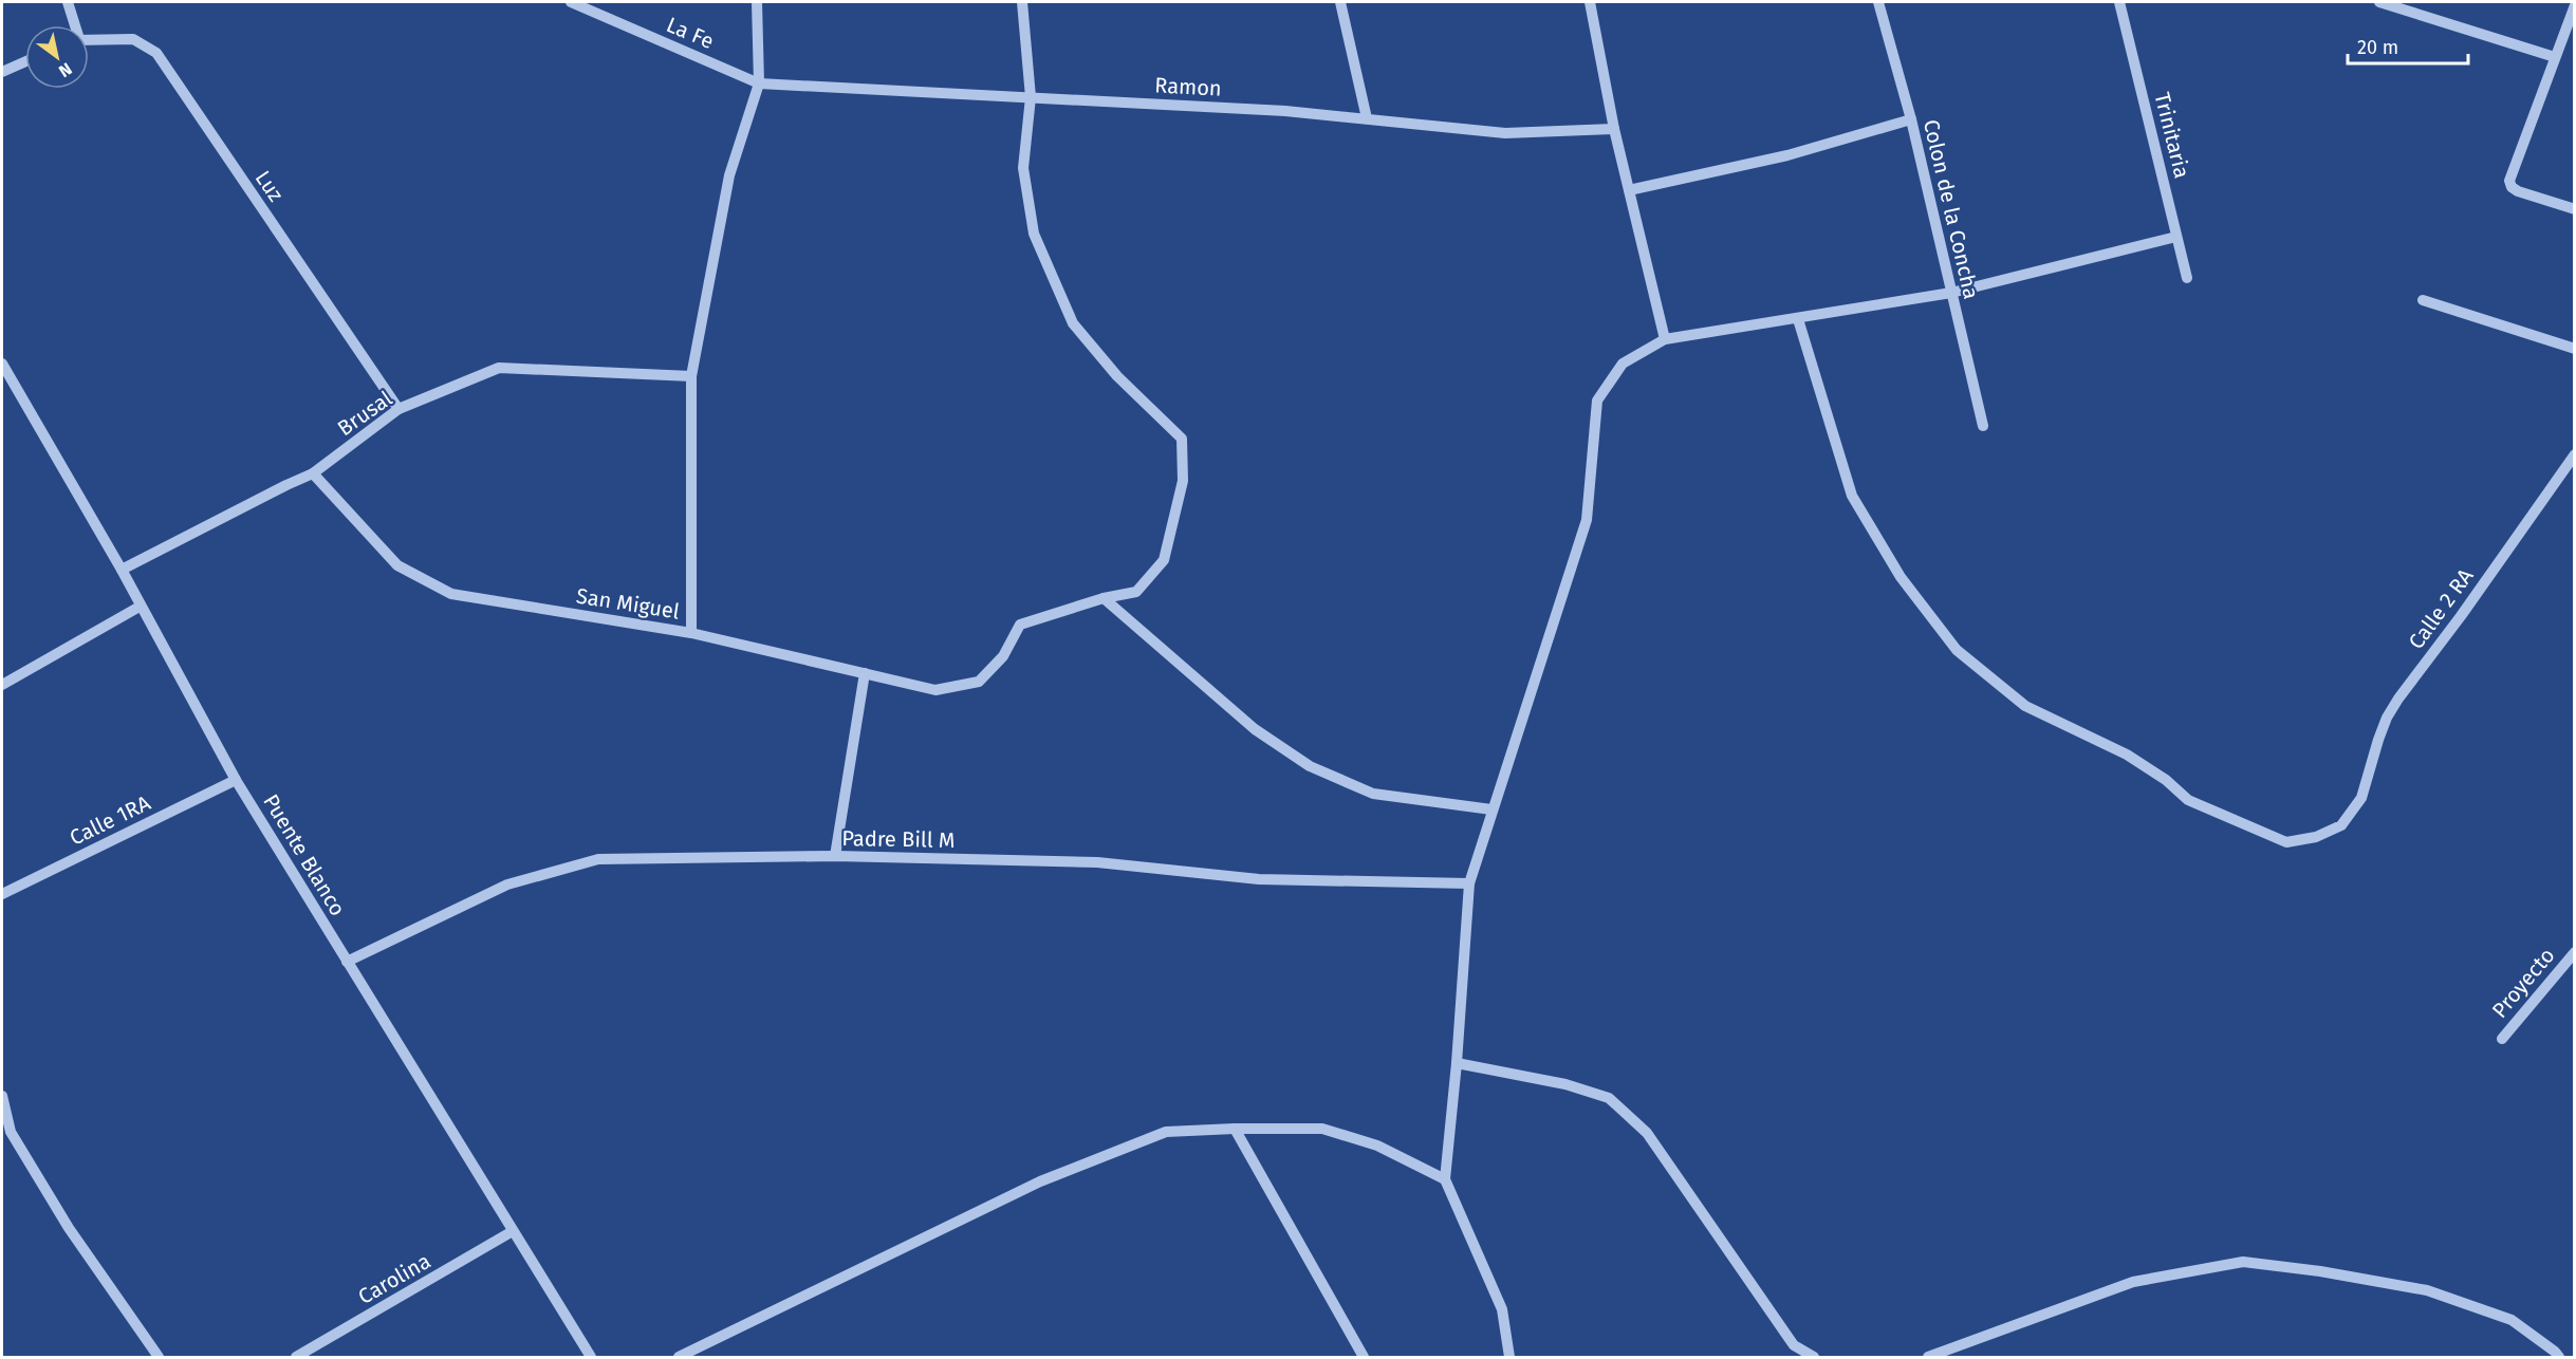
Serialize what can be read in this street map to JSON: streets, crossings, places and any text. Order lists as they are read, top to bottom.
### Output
{
  "streets": {
    "street": [
      "La Fe",
      "Ramon",
      "Trinitaria",
      "Luz",
      "Colon de la Concha",
      "Brusal",
      "San Miguel",
      "Calle 2 RA",
      "Calle 1RA",
      "Padre Bill M",
      "Puente Blanco",
      "Proyecto",
      "Carolina"
    ]
  },
  "crossings": [
    ["La Fe", "Ramon"],
    ["Luz", "Brusal"],
    ["Brusal", "San Miguel"],
    ["Brusal", "Puente Blanco"],
    ["Calle 1RA", "Puente Blanco"],
    ["Padre Bill M", "Puente Blanco"],
    ["Puente Blanco", "Carolina"]
  ],
  "scale_bar": "20 m",
  "north": "bottom right"
}
